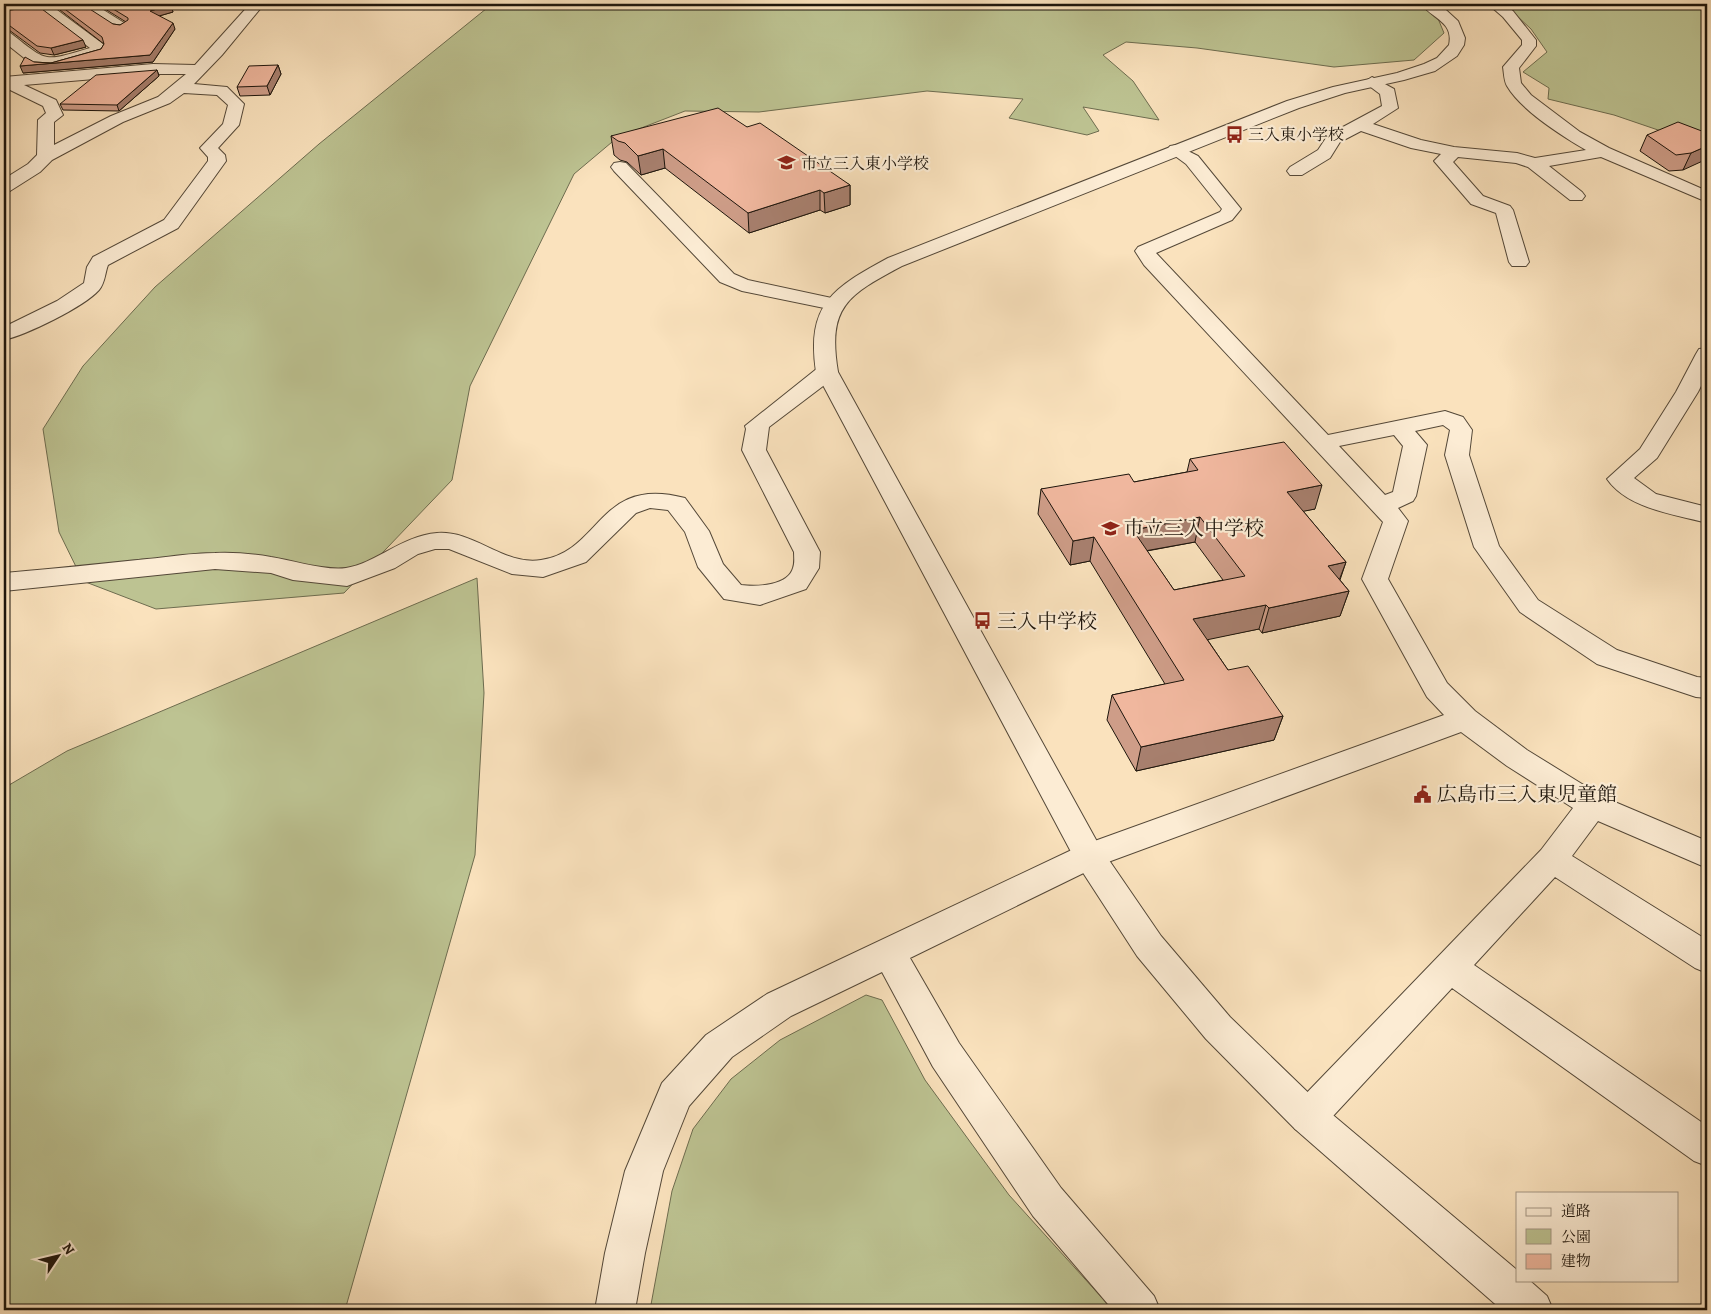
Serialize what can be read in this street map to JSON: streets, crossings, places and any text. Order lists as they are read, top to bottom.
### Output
{
  "places": {
    "bus stop": ["三入東小学校", "三入中学校"],
    "school or university": ["市立三入東小学校", "市立三入中学校"],
    "public building": ["広島市三入東児童館"]
  },
  "legend": ["道路", "公園", "建物"],
  "north": "top right"
}
